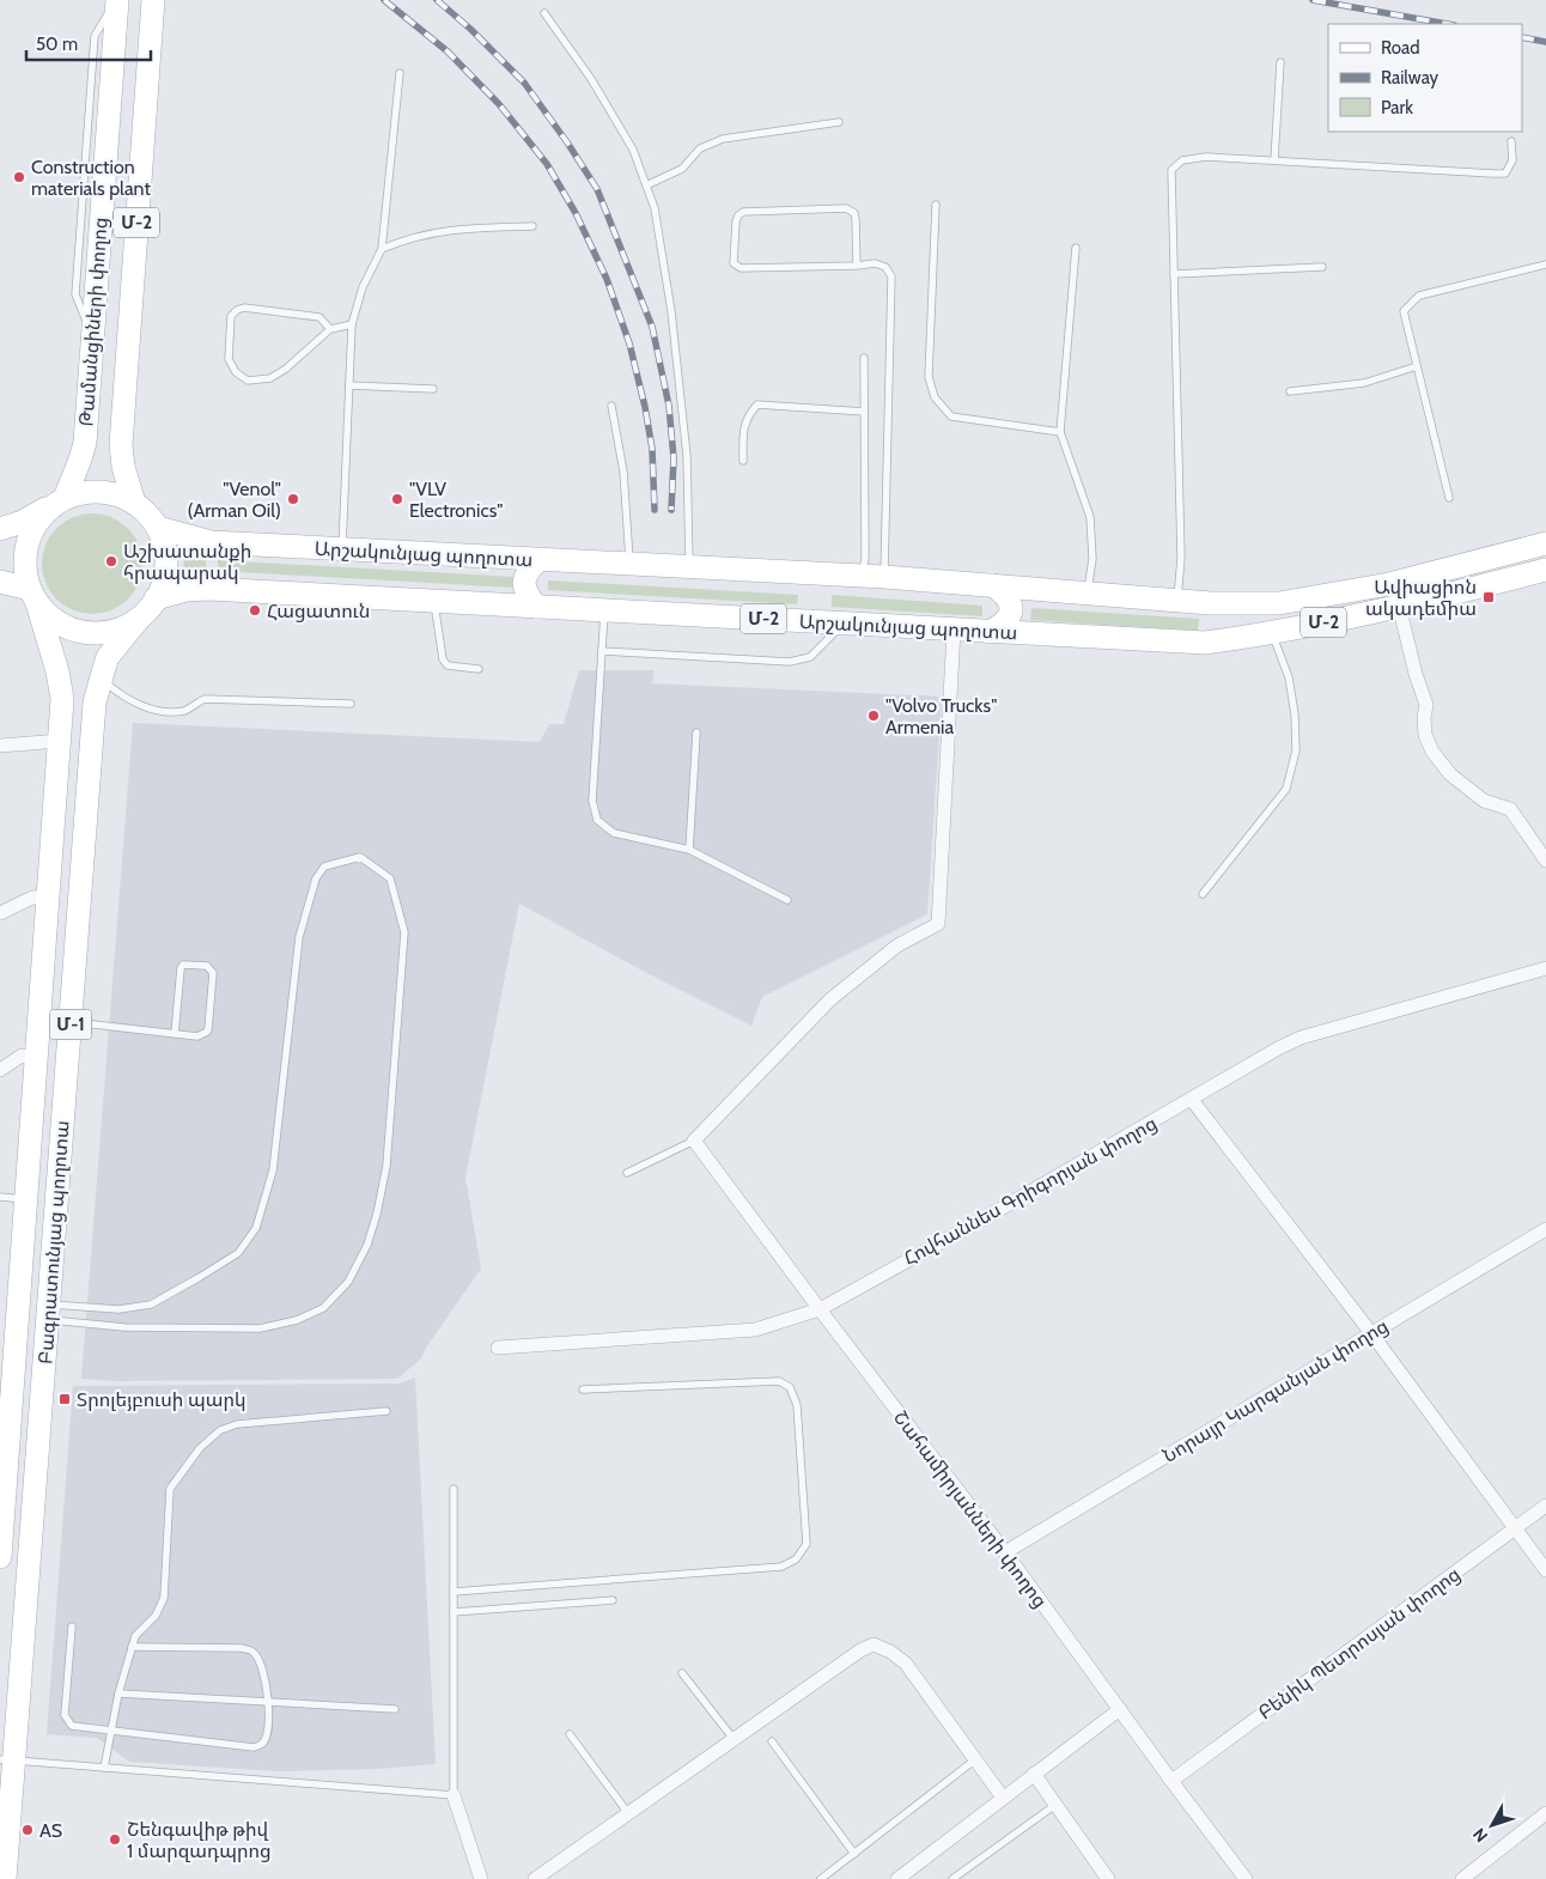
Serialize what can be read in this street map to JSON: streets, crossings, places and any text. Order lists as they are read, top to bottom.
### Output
{
  "streets": {
    "main road": [
      "Մ-2",
      "Թամանցիների փողոց",
      "Արշակունյաց պողոտա",
      "Մ-1",
      "Բագրատունյաց պողոտա"
    ],
    "street": [
      "Հովհաննես Գրիգորյան փողոց",
      "Նորայր Կարգանյան փողոց",
      "Շահամիրյանների փողոց",
      "Բենիկ Պետրոսյան փողոց"
    ]
  },
  "crossings": [
    ["Թամանցիների փողոց", "Արշակունյաց պողոտա"],
    ["Թամանցիների փողոց", "Բագրատունյաց պողոտա"],
    ["Արշակունյաց պողոտա", "Բագրատունյաց պողոտա"],
    ["Հովհաննես Գրիգորյան փողոց", "Շահամիրյանների փողոց"],
    ["Նորայր Կարգանյան փողոց", "Շահամիրյանների փողոց"],
    ["Շահամիրյանների փողոց", "Բենիկ Պետրոսյան փողոց"]
  ],
  "places": {
    "other": [
      "Construction materials plant",
      "\"Venol\" (Arman Oil)",
      "\"VLV Electronics\"",
      "Աշխատանքի հրապարակ",
      "Հացատուն",
      "\"Volvo Trucks\" Armenia",
      "AS",
      "Շենգավիթ թիվ 1 մարզադպրոց"
    ],
    "transit": ["Ավիացիոն ակադեմիա", "Տրոլեյբուսի պարկ"]
  },
  "legend": ["Road", "Railway", "Park"],
  "scale_bar": "50 m",
  "north": "bottom left"
}
